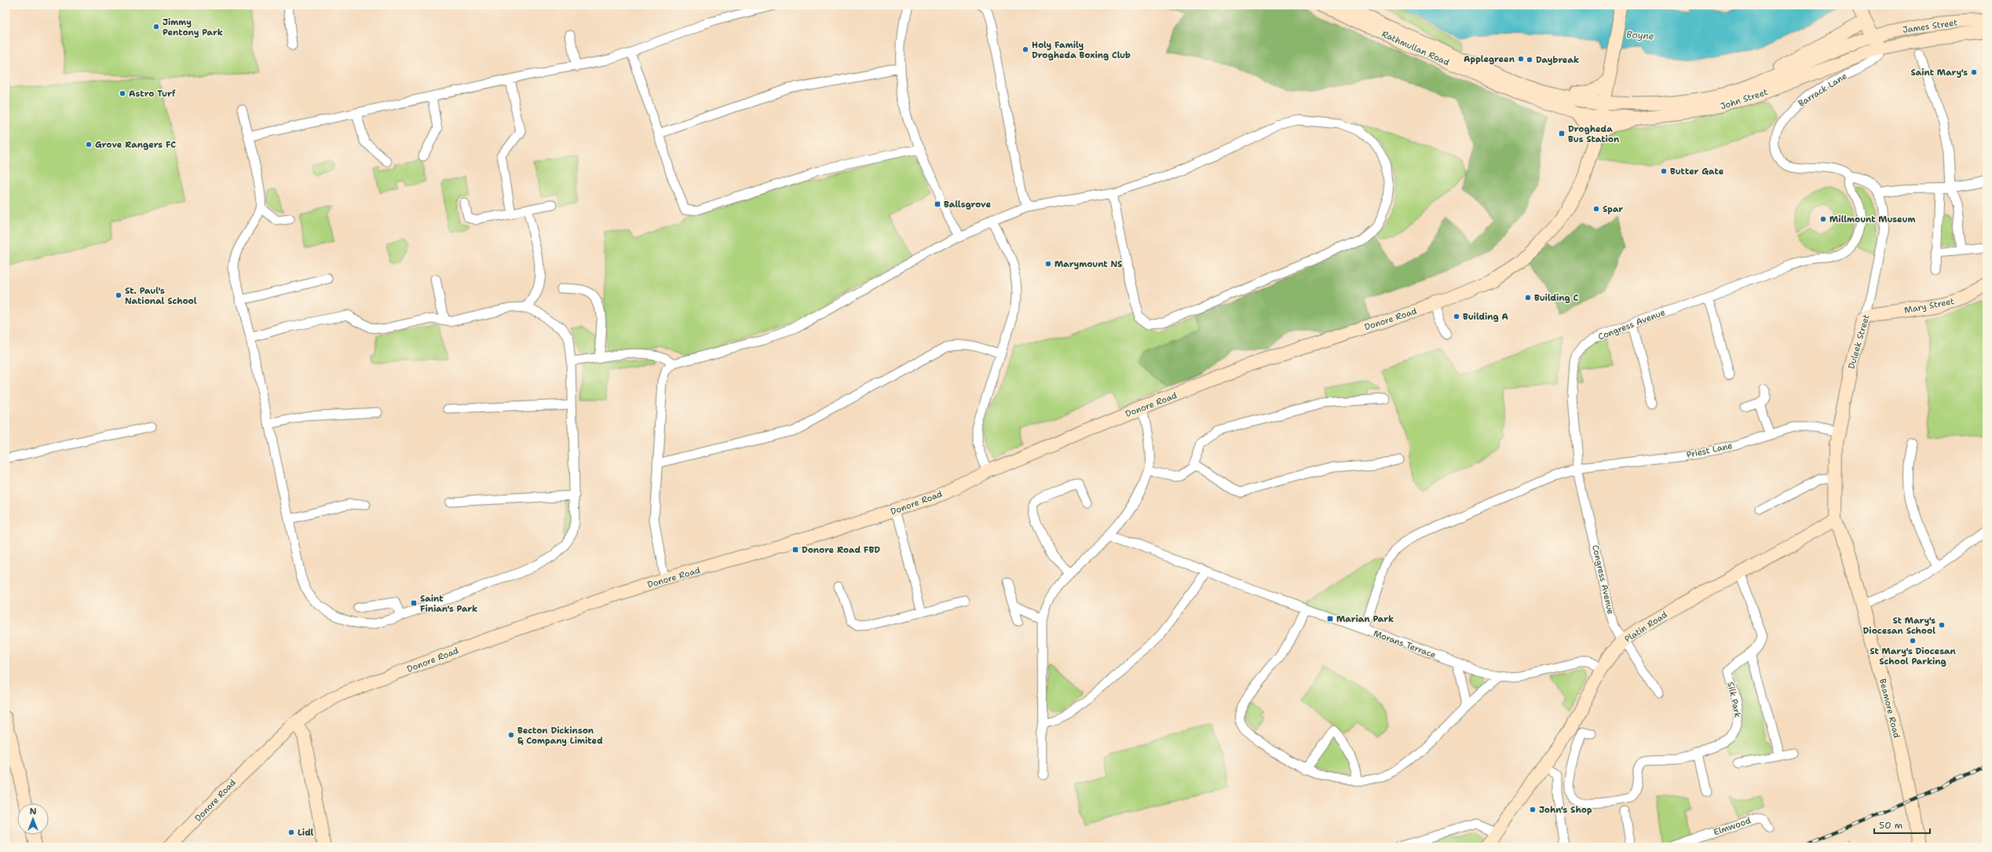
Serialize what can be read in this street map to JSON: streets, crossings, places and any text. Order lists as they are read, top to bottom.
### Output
{
  "streets": {
    "main road": [
      "James Street",
      "Rathmullan Road",
      "John Street",
      "Mary Street",
      "Donore Road",
      "Duleek Street",
      "Platin Road",
      "Beamore Road"
    ],
    "street": [
      "Barrack Lane",
      "Congress Avenue",
      "Priest Lane",
      "Morans Terrace",
      "Silk Park",
      "Elmwood"
    ]
  },
  "crossings": [
    ["James Street", "Barrack Lane"],
    ["James Street", "John Street"],
    ["Rathmullan Road", "John Street"],
    ["Rathmullan Road", "Donore Road"],
    ["Barrack Lane", "John Street"],
    ["Barrack Lane", "Congress Avenue"],
    ["Barrack Lane", "Duleek Street"],
    ["John Street", "Donore Road"],
    ["Mary Street", "Duleek Street"],
    ["Congress Avenue", "Duleek Street"],
    ["Congress Avenue", "Priest Lane"],
    ["Congress Avenue", "Platin Road"],
    ["Duleek Street", "Priest Lane"],
    ["Duleek Street", "Platin Road"],
    ["Duleek Street", "Beamore Road"],
    ["Priest Lane", "Morans Terrace"],
    ["Platin Road", "Morans Terrace"],
    ["Platin Road", "Silk Park"],
    ["Platin Road", "Beamore Road"]
  ],
  "water": ["Boyne"],
  "places": {
    "other": [
      "Jimmy Pentony Park",
      "Holy Family Drogheda Boxing Club",
      "Applegreen",
      "Daybreak",
      "Saint Mary's",
      "Astro Turf",
      "Grove Rangers FC",
      "Butter Gate",
      "Spar",
      "Millmount Museum",
      "Marymount NS",
      "St. Paul's National School",
      "Building C",
      "Building A",
      "St Mary's Diocesan School",
      "St Mary's Diocesan School Parking",
      "Becton Dickinson & Company Limited",
      "John's Shop",
      "Lidl"
    ],
    "transit": [
      "Drogheda Bus Station",
      "Ballsgrove",
      "Donore Road FBD",
      "Saint Finian's Park",
      "Marian Park"
    ]
  },
  "scale_bar": "50 m",
  "north": "top"
}
